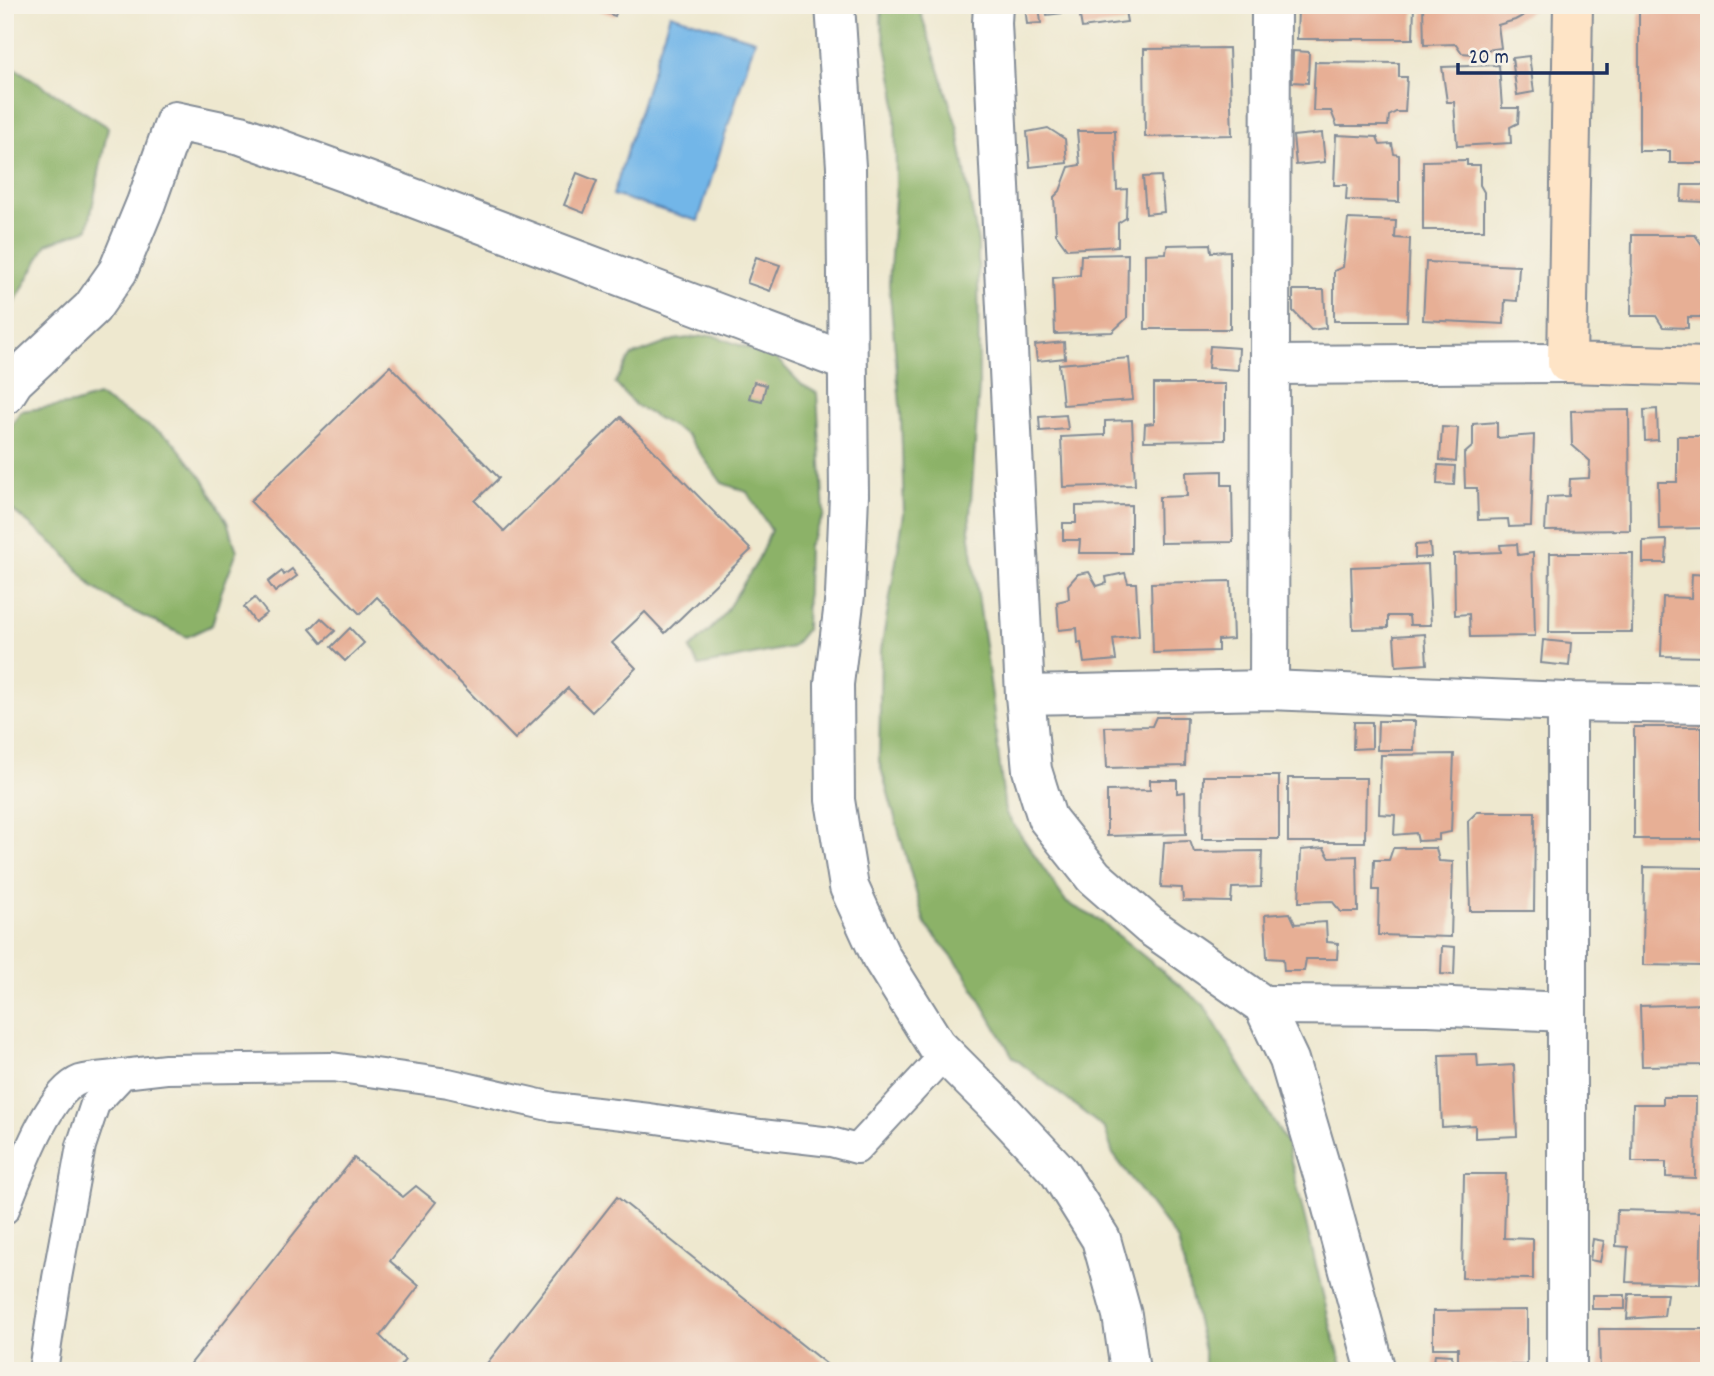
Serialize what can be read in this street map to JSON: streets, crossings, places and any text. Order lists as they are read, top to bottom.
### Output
{
  "scale_bar": "20 m"
}
